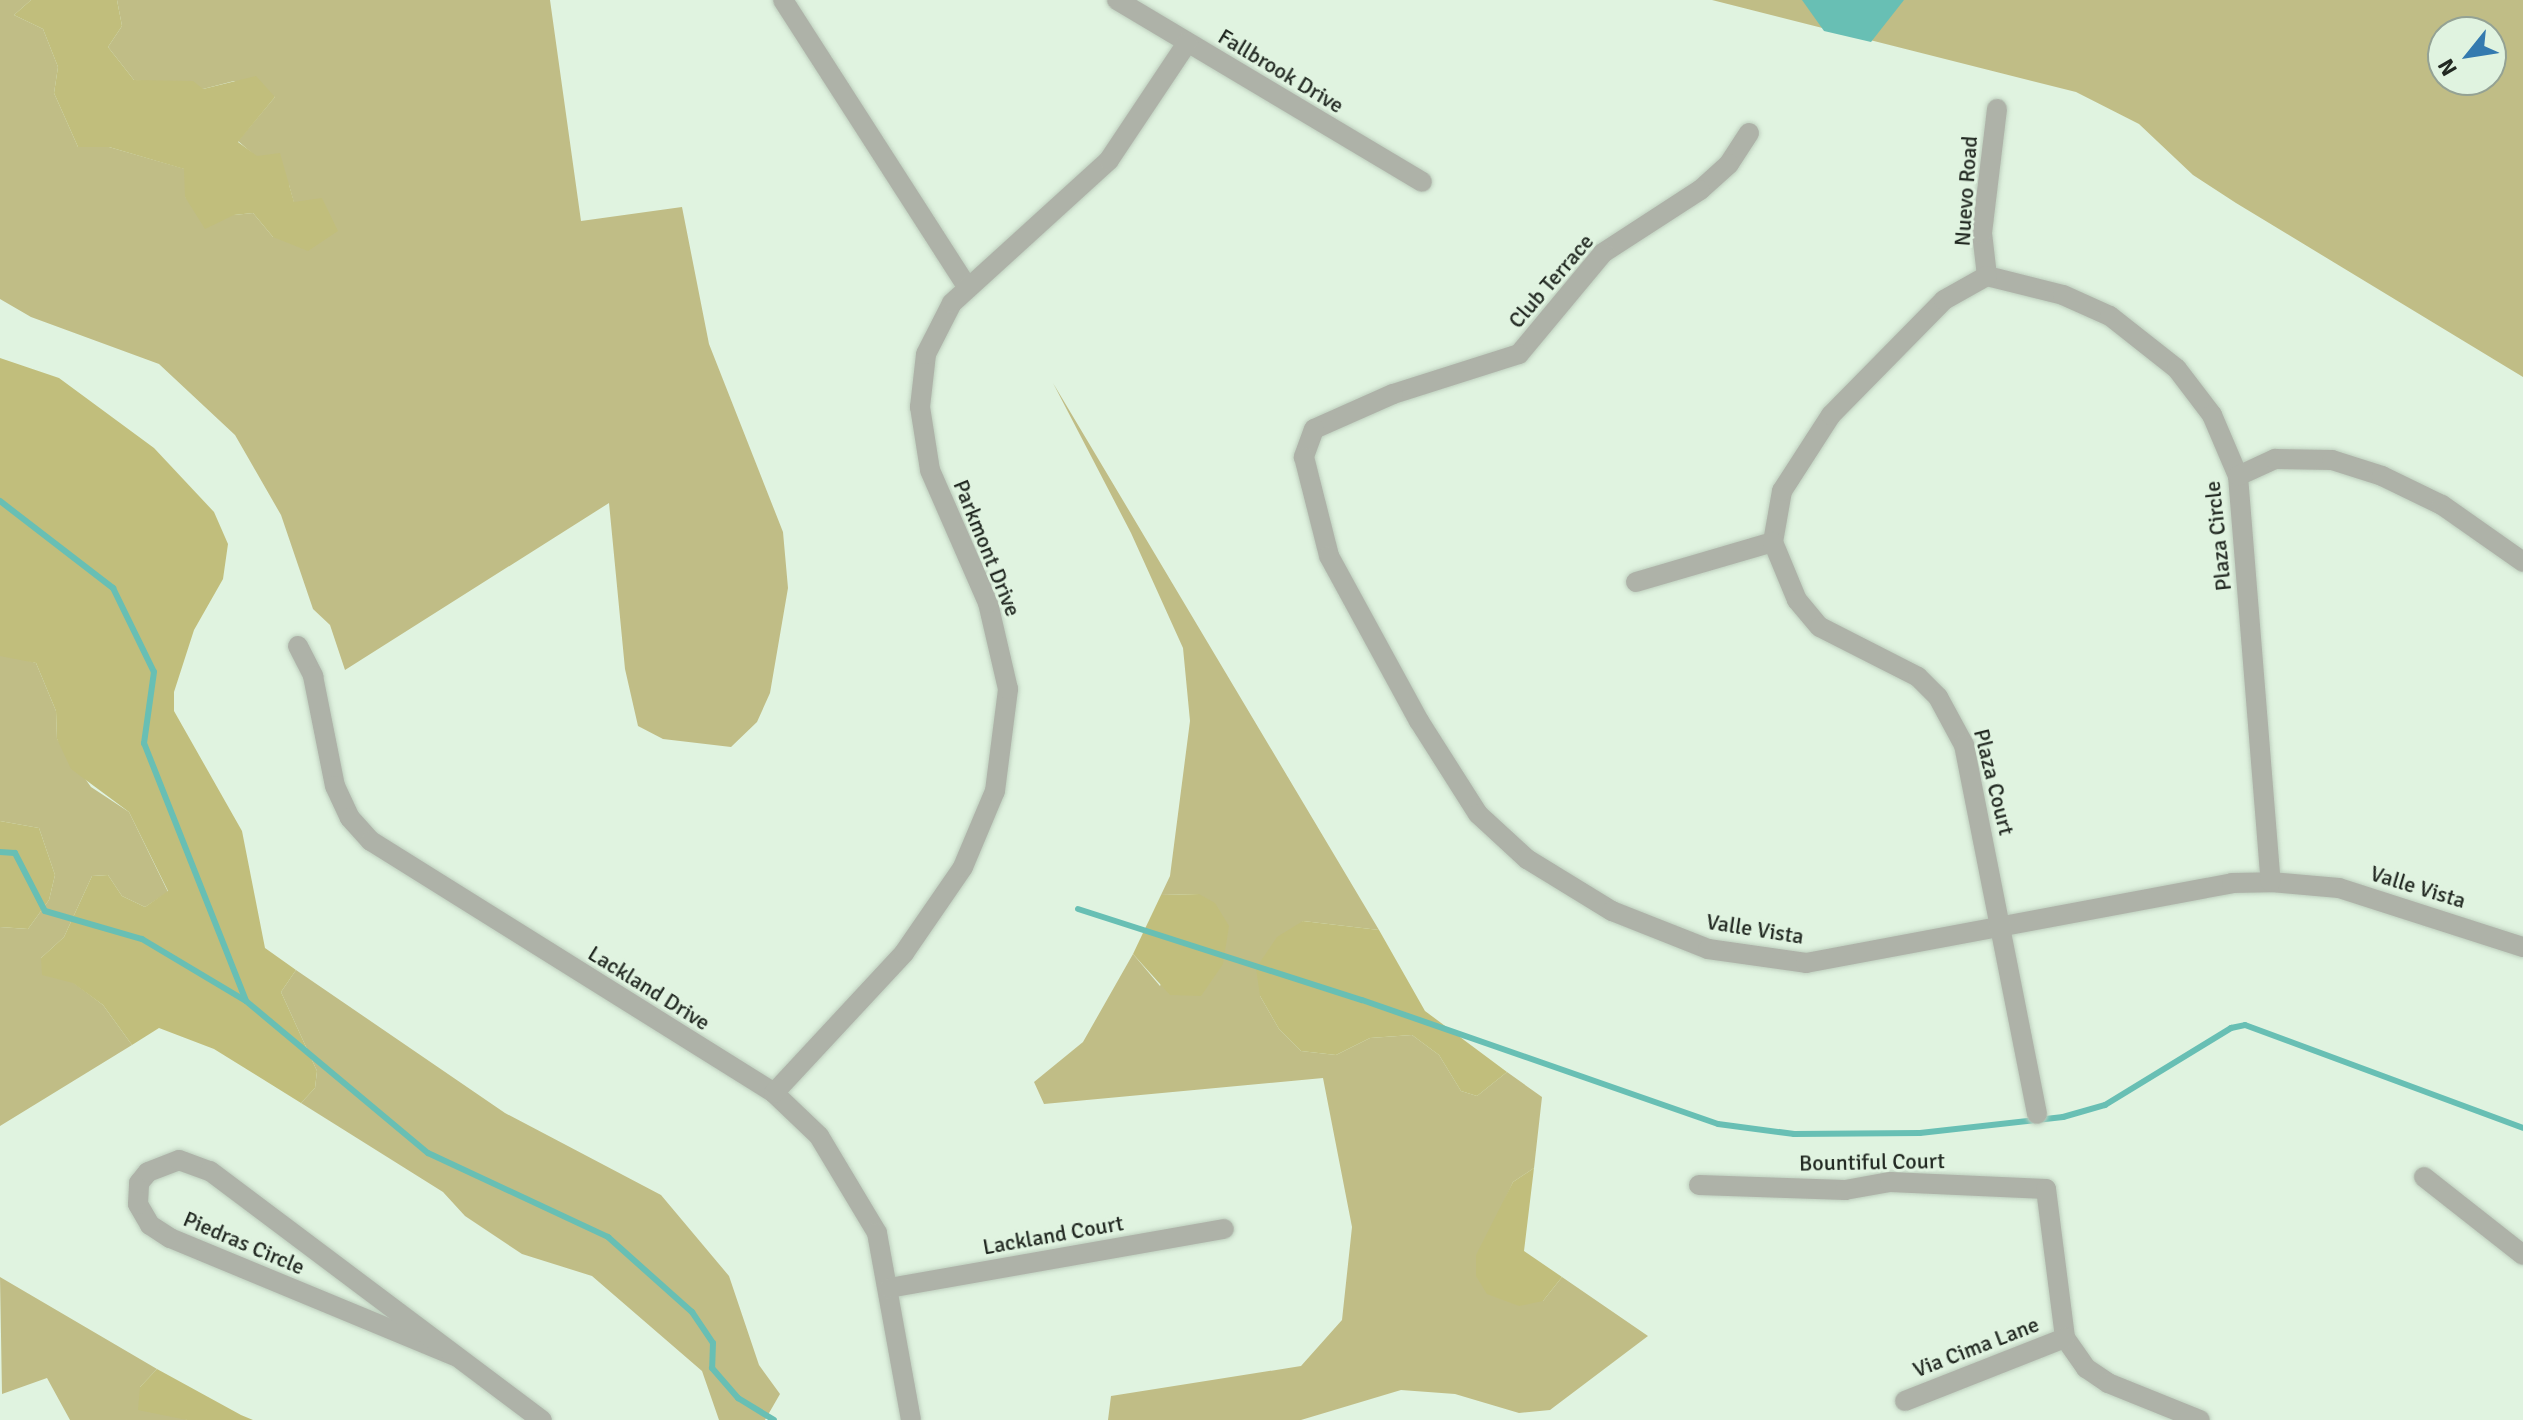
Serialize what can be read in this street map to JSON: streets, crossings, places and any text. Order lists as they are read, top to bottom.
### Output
{
  "streets": {
    "street": [
      "Fallbrook Drive",
      "Nuevo Road",
      "Club Terrace",
      "Plaza Circle",
      "Parkmont Drive",
      "Plaza Court",
      "Valle Vista",
      "Lackland Drive",
      "Bountiful Court",
      "Lackland Court",
      "Piedras Circle",
      "Via Cima Lane"
    ]
  },
  "crossings": [
    ["Fallbrook Drive", "Parkmont Drive"],
    ["Nuevo Road", "Plaza Circle"],
    ["Club Terrace", "Valle Vista"],
    ["Plaza Circle", "Valle Vista"],
    ["Parkmont Drive", "Lackland Drive"],
    ["Plaza Court", "Valle Vista"],
    ["Lackland Drive", "Lackland Court"],
    ["Bountiful Court", "Via Cima Lane"]
  ],
  "north": "bottom left"
}
